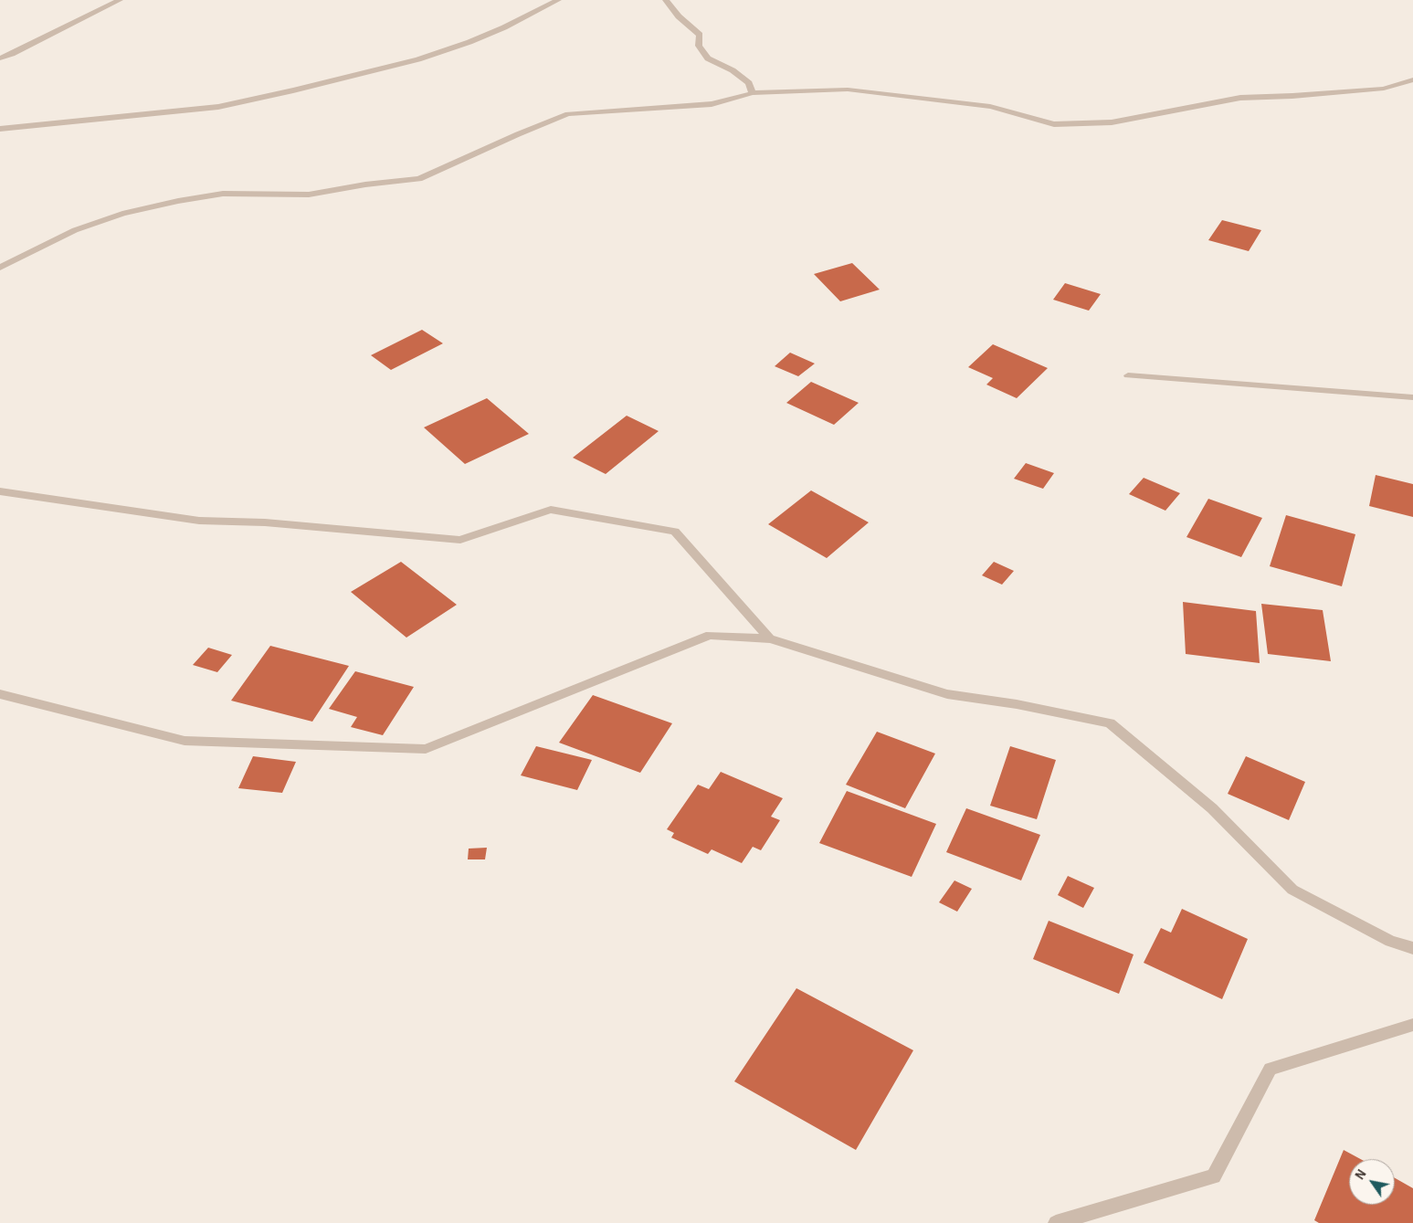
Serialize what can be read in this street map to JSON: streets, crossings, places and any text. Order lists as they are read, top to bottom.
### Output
{
  "north": "top left"
}
